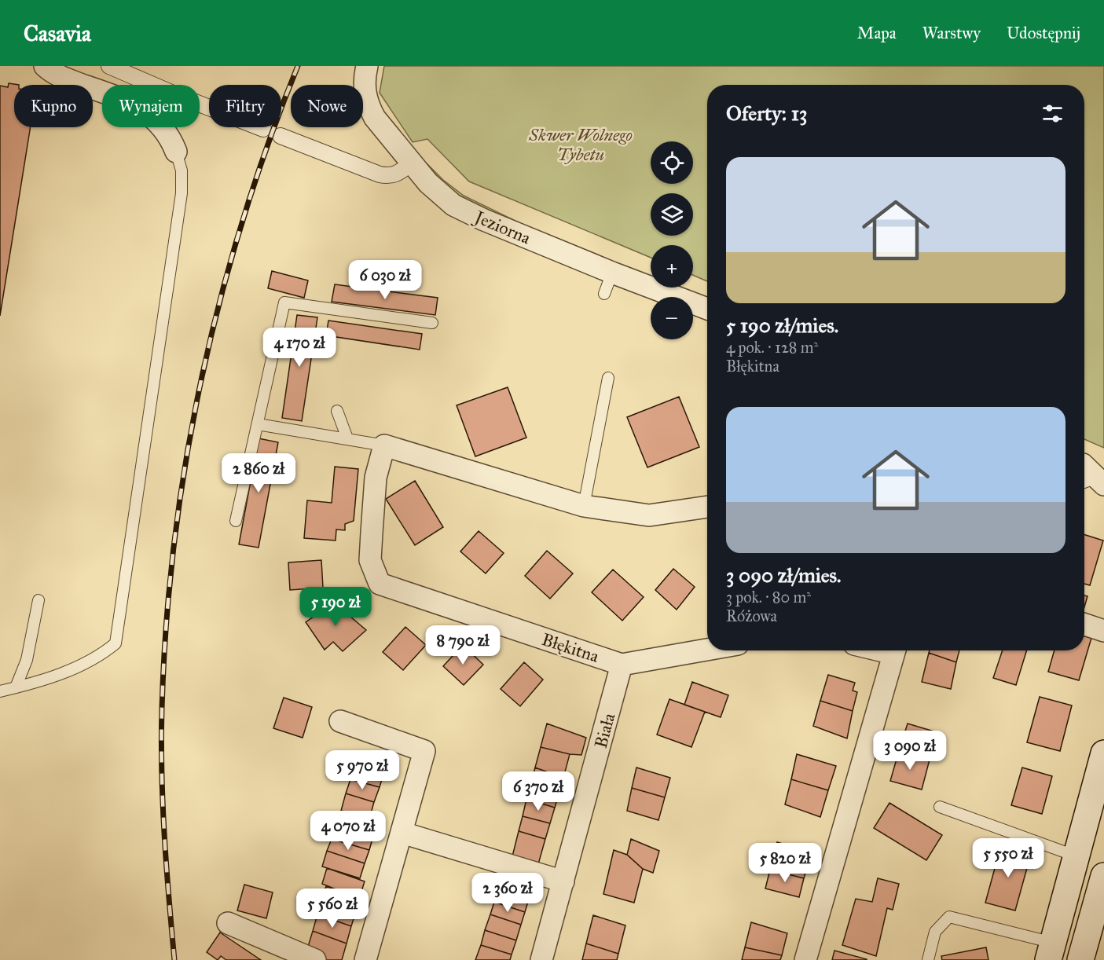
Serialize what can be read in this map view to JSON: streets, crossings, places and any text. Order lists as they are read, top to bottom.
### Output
{
  "streets": {
    "street": ["Jeziorna", "Błękitna", "Biała"]
  },
  "crossings": [
    ["Błękitna", "Biała"]
  ],
  "parks": ["Skwer Wolnego Tybetu"],
  "page": {
    "header": "Casavia",
    "nav": ["Mapa", "Warstwy", "Udostępnij"],
    "chip": [
      "Kupno",
      "Wynajem",
      "Filtry",
      "Nowe"
    ],
    "heading": "Oferty: 13",
    "map_buttons": ["+", "−"],
    "list": [
      {
        "name": "5 190 zł/mies.",
        "note": "4 pok. · 128 m² · Błękitna"
      },
      {
        "name": "3 090 zł/mies.",
        "note": "3 pok. · 80 m² · Różowa"
      }
    ],
    "price": [
      "6 030 zł",
      "4 170 zł",
      "2 860 zł",
      "5 190 zł",
      "8 790 zł",
      "3 090 zł",
      "5 970 zł",
      "6 370 zł",
      "4 070 zł",
      "5 550 zł",
      "5 820 zł",
      "2 360 zł",
      "5 560 zł"
    ]
  }
}
